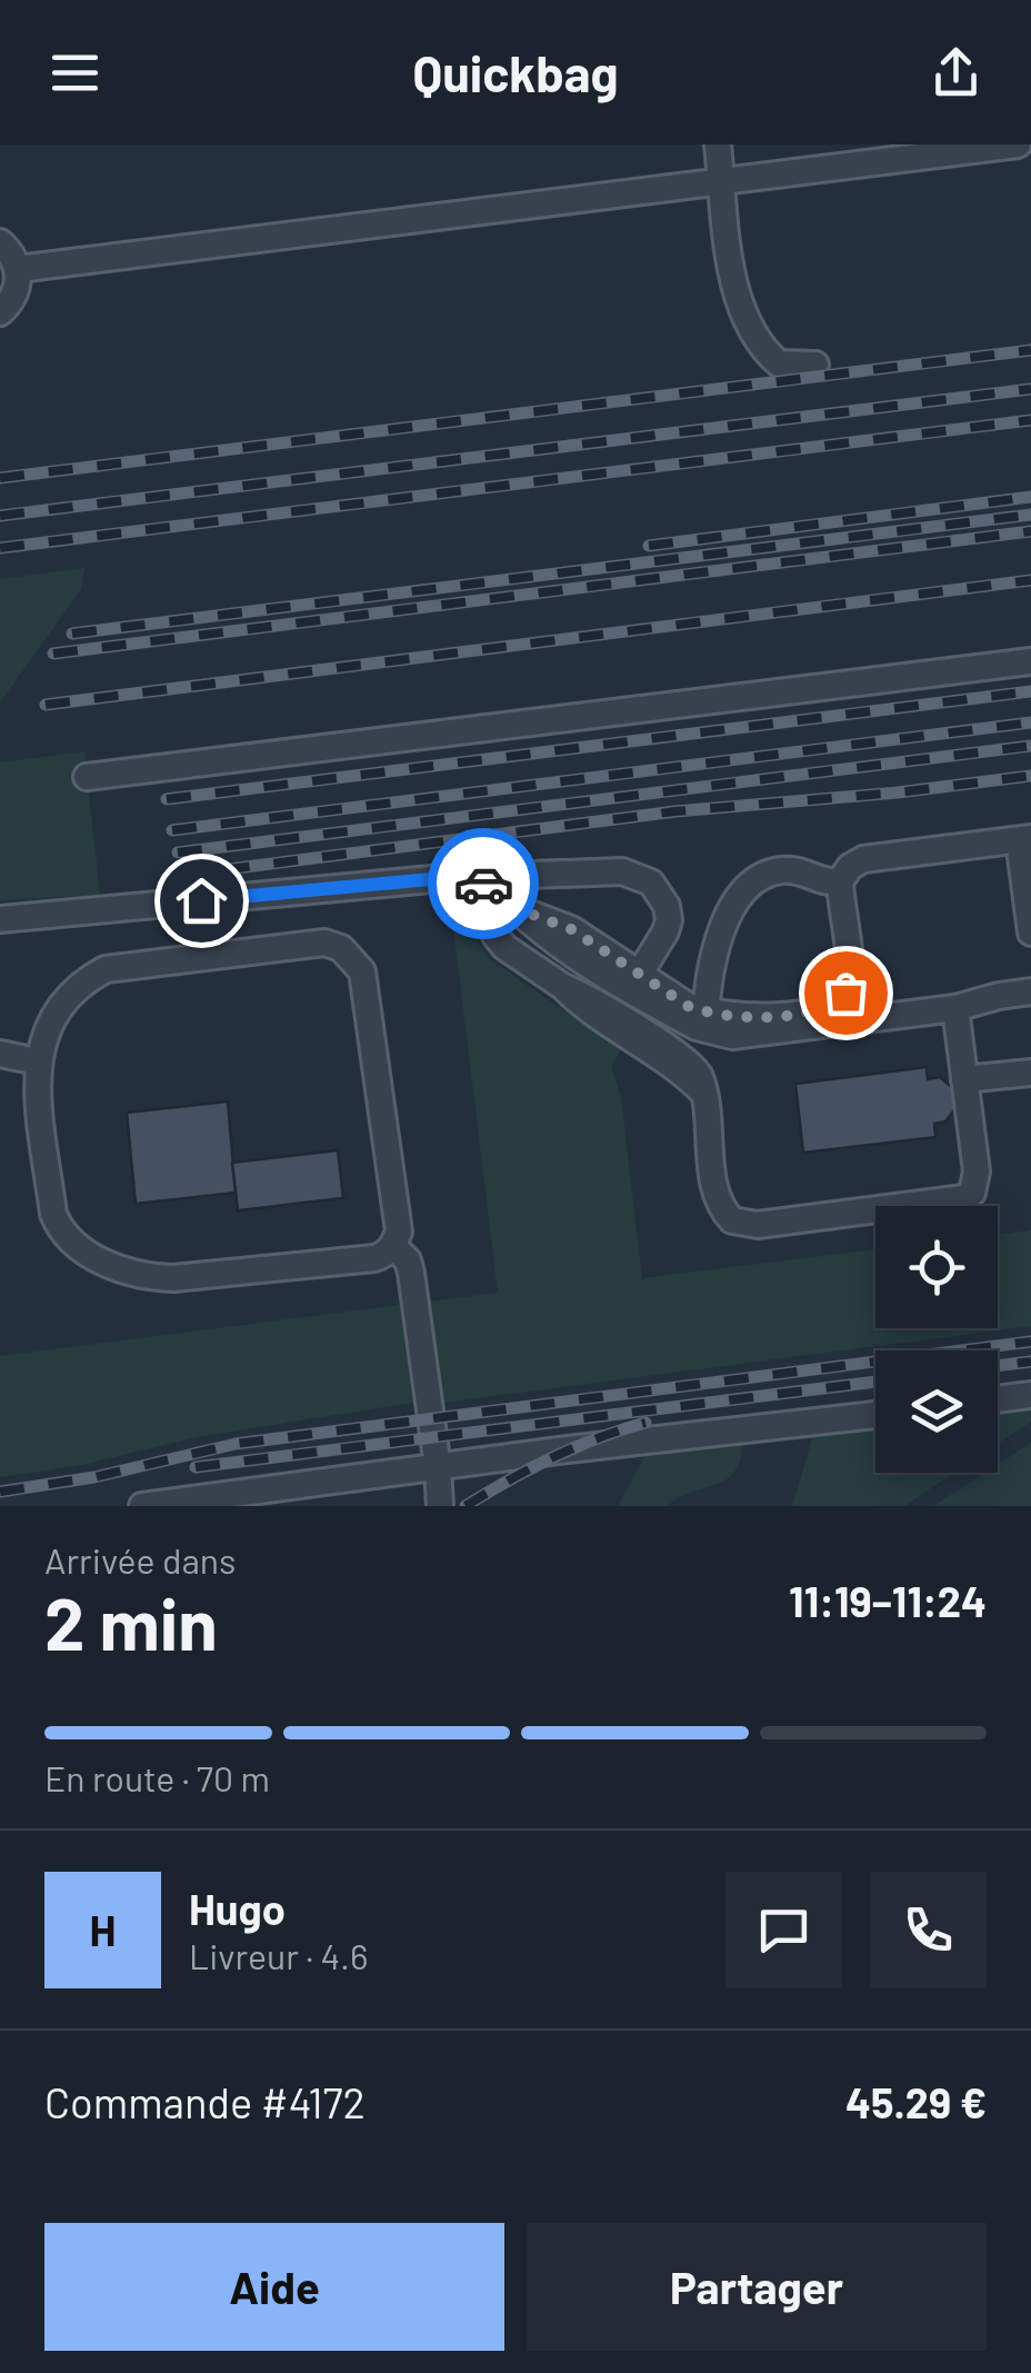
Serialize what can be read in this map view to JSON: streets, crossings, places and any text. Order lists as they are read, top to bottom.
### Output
{
  "page": {
    "header": "Quickbag",
    "heading": ["2 min", "Arrivée dans", "11:19–11:24"],
    "panel": [
      "Hugo",
      "Livreur · 4.6",
      "Commande #4172",
      "45.29 €"
    ],
    "bar": "En route · 70 m",
    "round": "H",
    "buttons": ["Aide", "Partager"]
  }
}
